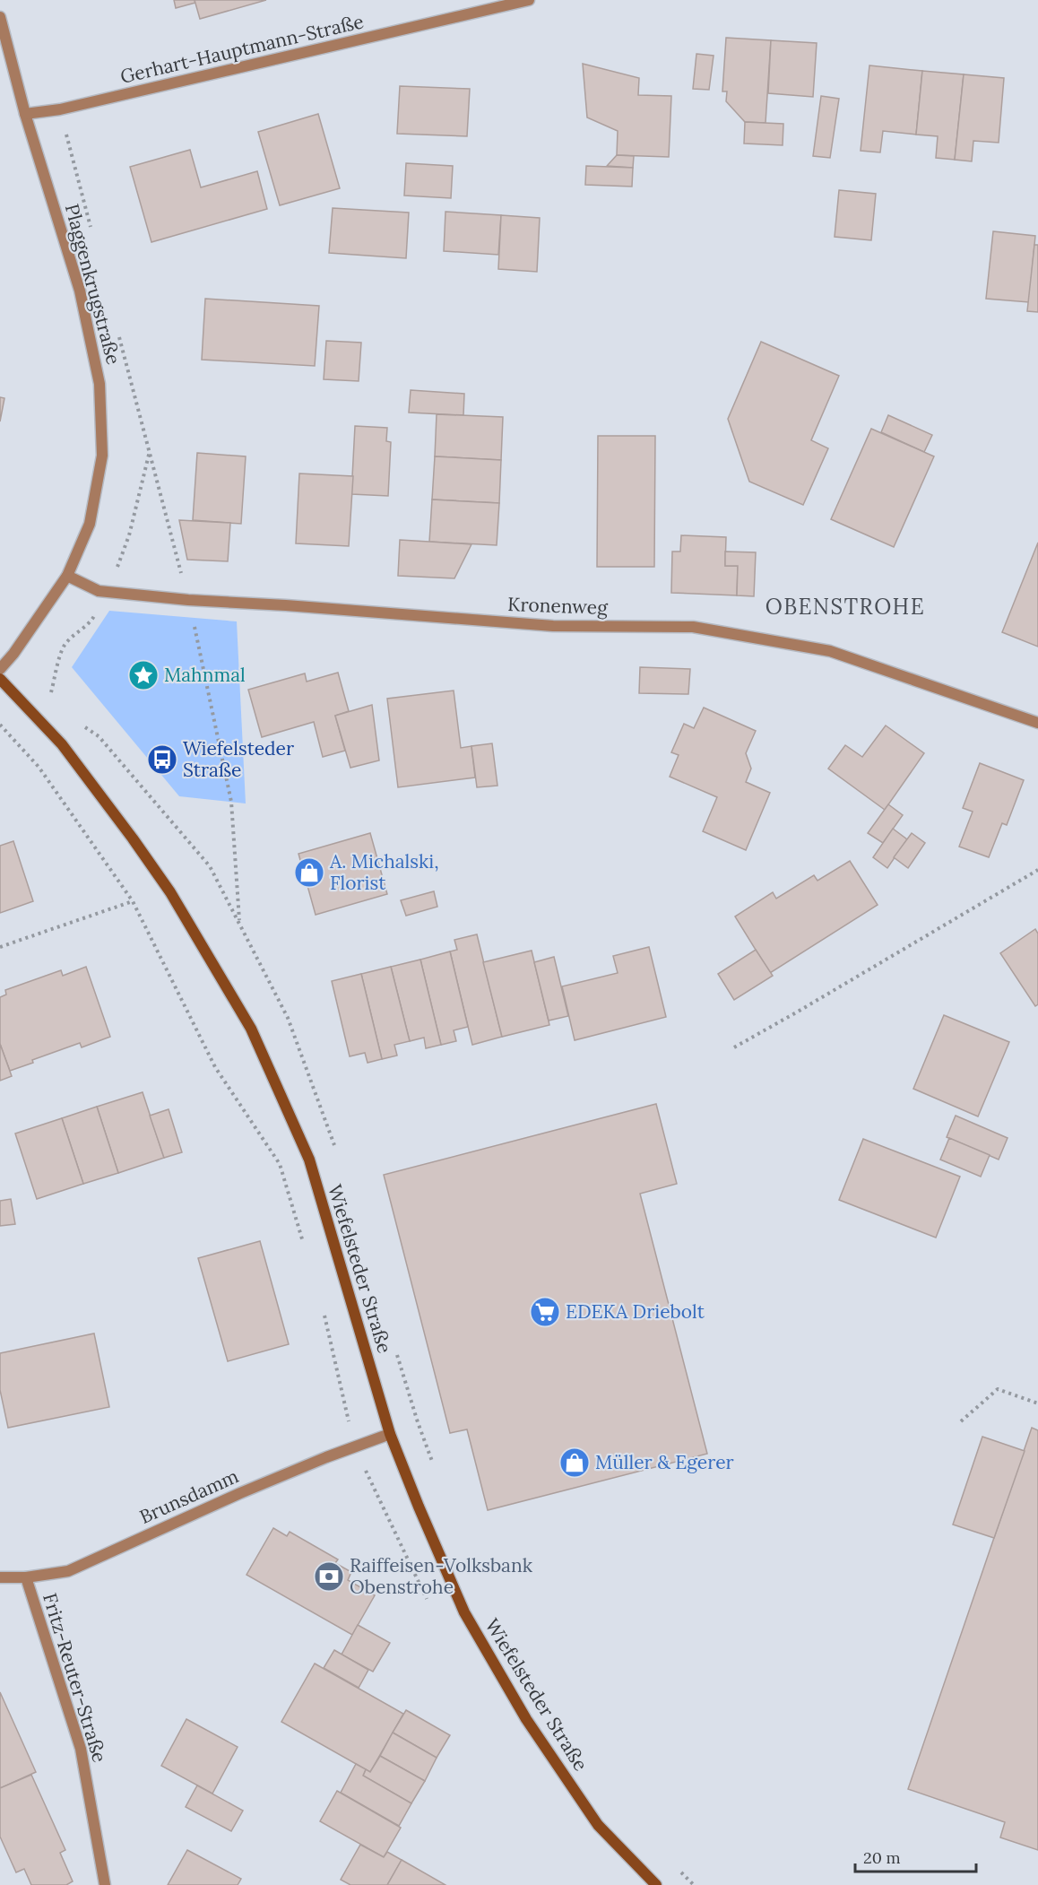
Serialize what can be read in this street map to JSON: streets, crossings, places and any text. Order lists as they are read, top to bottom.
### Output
{
  "streets": {
    "main road": ["Wiefelsteder Straße"],
    "street": [
      "Gerhart-Hauptmann-Straße",
      "Plaggenkrugstraße",
      "Kronenweg",
      "Brunsdamm",
      "Fritz-Reuter-Straße"
    ]
  },
  "crossings": [
    ["Gerhart-Hauptmann-Straße", "Plaggenkrugstraße"],
    ["Plaggenkrugstraße", "Kronenweg"],
    ["Wiefelsteder Straße", "Brunsdamm"],
    ["Brunsdamm", "Fritz-Reuter-Straße"]
  ],
  "districts": ["OBENSTROHE"],
  "places": {
    "place": ["Mahnmal"],
    "bus stop": ["Wiefelsteder Straße"],
    "shop": ["A. Michalski, Florist", "Müller & Egerer"],
    "supermarket": ["EDEKA Driebolt"],
    "bank": ["Raiffeisen-Volksbank Obenstrohe"]
  },
  "scale_bar": "20 m"
}
